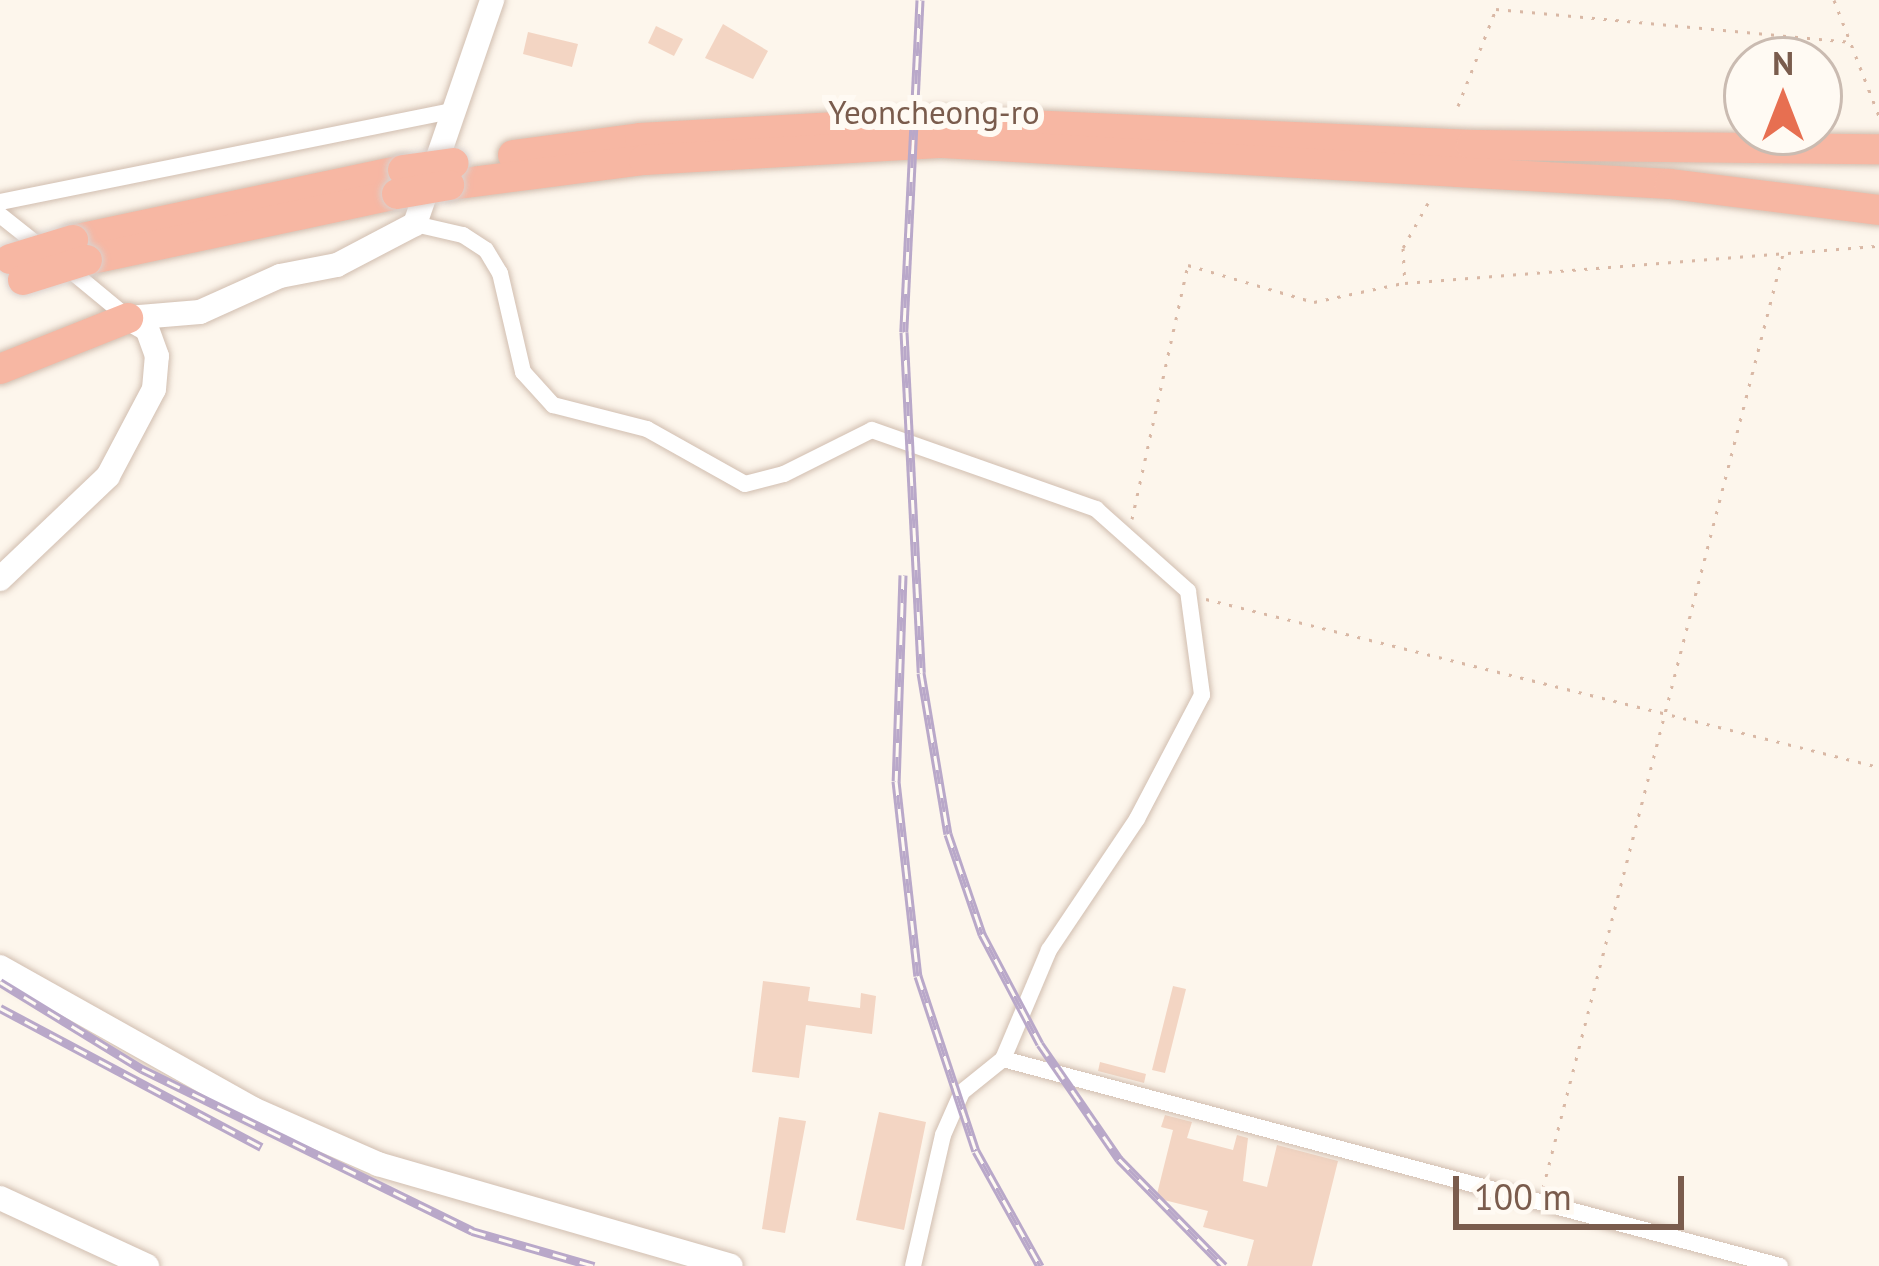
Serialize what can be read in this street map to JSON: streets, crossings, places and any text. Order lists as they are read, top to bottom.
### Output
{
  "streets": {
    "highway": ["Yeoncheong-ro"]
  },
  "scale_bar": "100 m",
  "north": "top"
}
